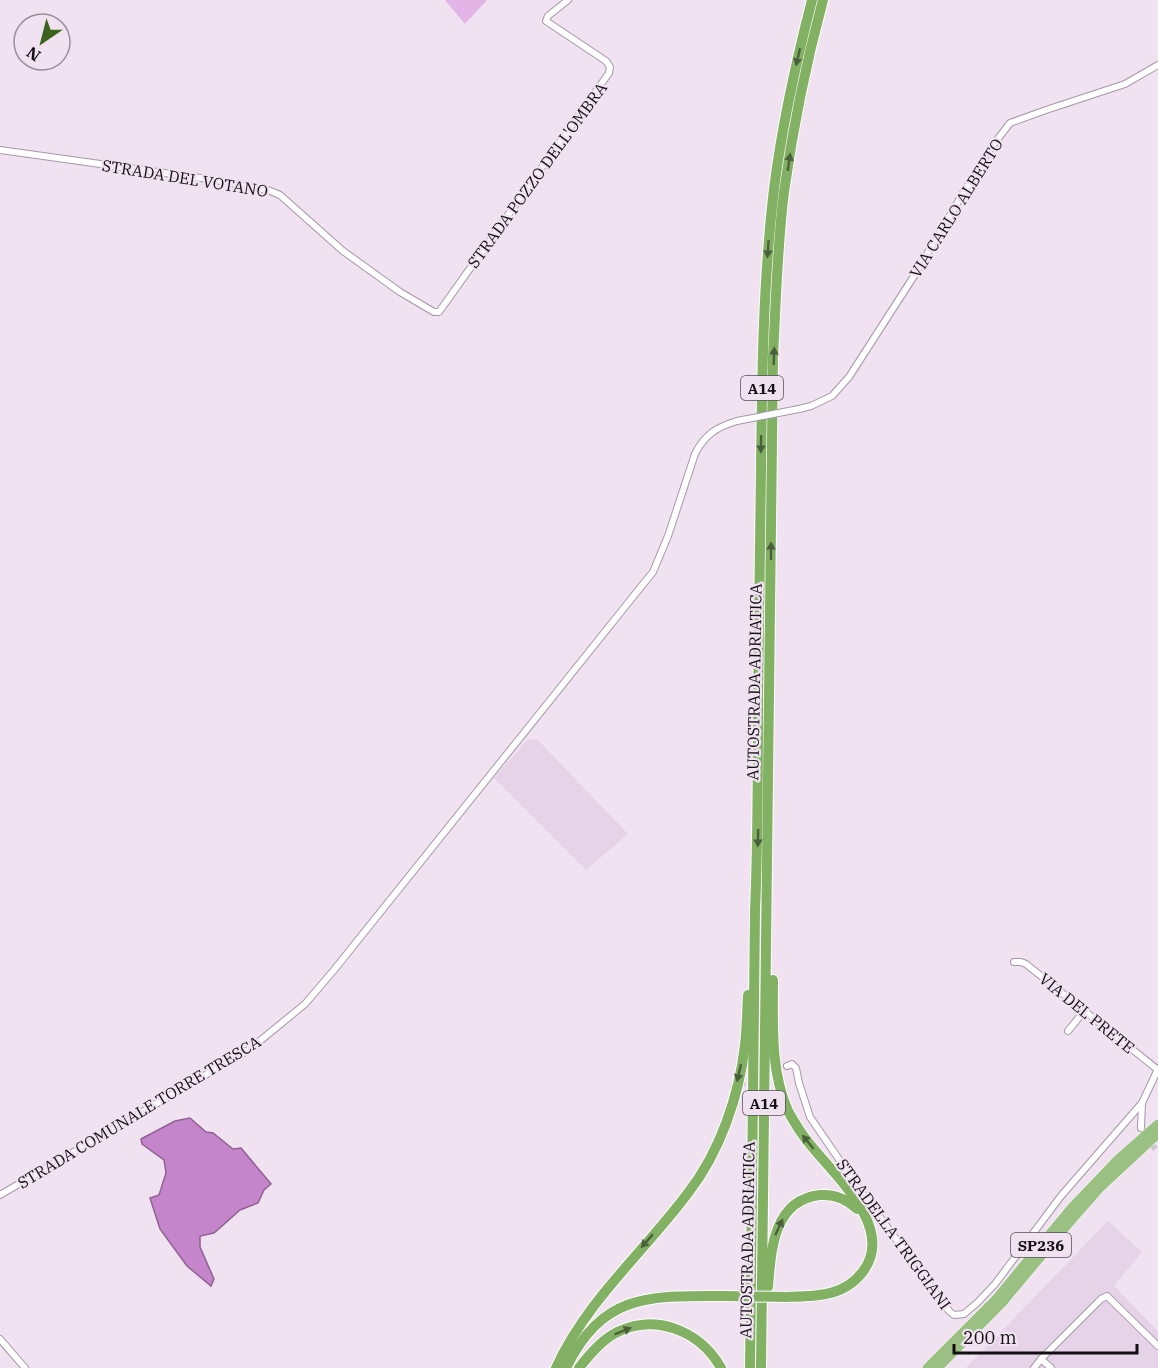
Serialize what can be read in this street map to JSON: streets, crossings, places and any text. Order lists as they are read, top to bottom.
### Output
{
  "streets": {
    "highway": ["A14", "AUTOSTRADA ADRIATICA", "SP236"],
    "street": [
      "STRADA POZZO DELL'OMBRA",
      "STRADA DEL VOTANO",
      "VIA CARLO ALBERTO",
      "VIA DEL PRETE",
      "STRADA COMUNALE TORRE TRESCA",
      "STRADELLA TRIGGIANI"
    ]
  },
  "crossings": [
    ["STRADA POZZO DELL'OMBRA", "STRADA DEL VOTANO"],
    ["VIA CARLO ALBERTO", "STRADA COMUNALE TORRE TRESCA"],
    ["A14", "AUTOSTRADA ADRIATICA"]
  ],
  "scale_bar": "200 m",
  "north": "bottom left"
}
